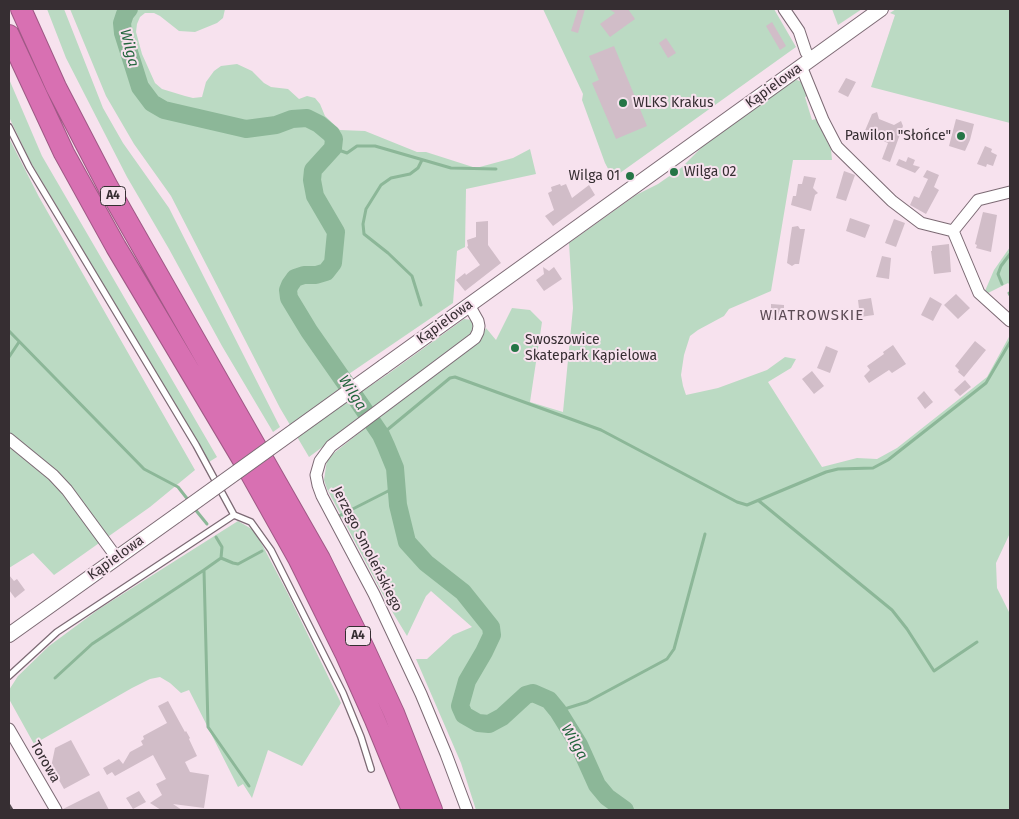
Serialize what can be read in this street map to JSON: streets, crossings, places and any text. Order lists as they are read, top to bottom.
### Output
{
  "streets": {
    "highway": ["A4"],
    "street": ["Kąpielowa", "Jerzego Smoleńskiego", "Torowa"]
  },
  "crossings": [
    ["Kąpielowa", "Jerzego Smoleńskiego"]
  ],
  "districts": ["WIATROWSKIE"],
  "water": ["Wilga"],
  "places": [
    "WLKS Krakus",
    "Pawilon \"Słońce\"",
    "Wilga 02",
    "Wilga 01",
    "Swoszowice Skatepark Kąpielowa"
  ]
}
